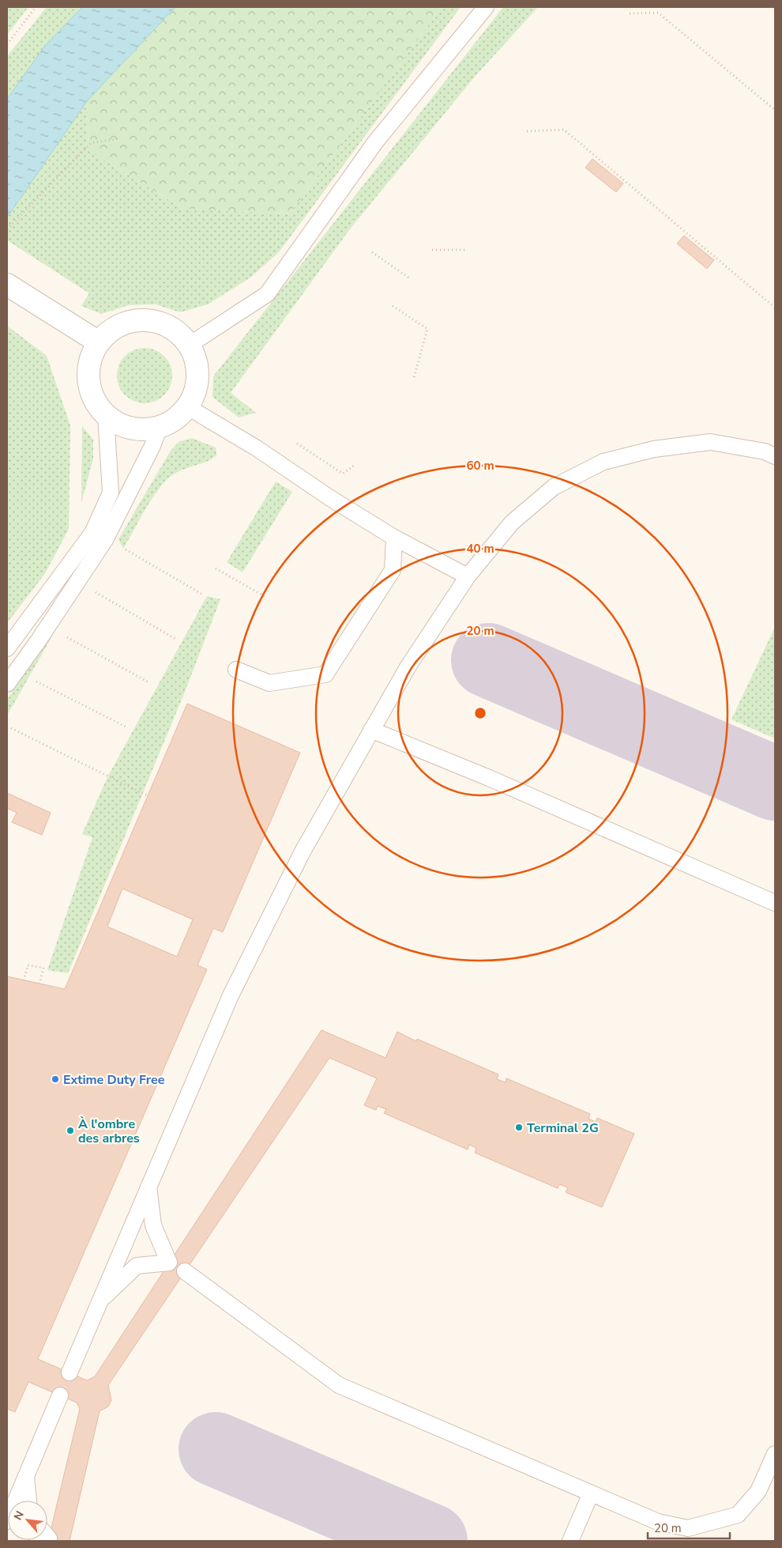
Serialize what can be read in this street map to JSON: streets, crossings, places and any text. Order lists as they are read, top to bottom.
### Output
{
  "places": ["Extime Duty Free", "Terminal 2G", "À l'ombre des arbres"],
  "scale_bar": "20 m",
  "north": "top left",
  "rings": ["60 m", "40 m", "20 m"]
}
